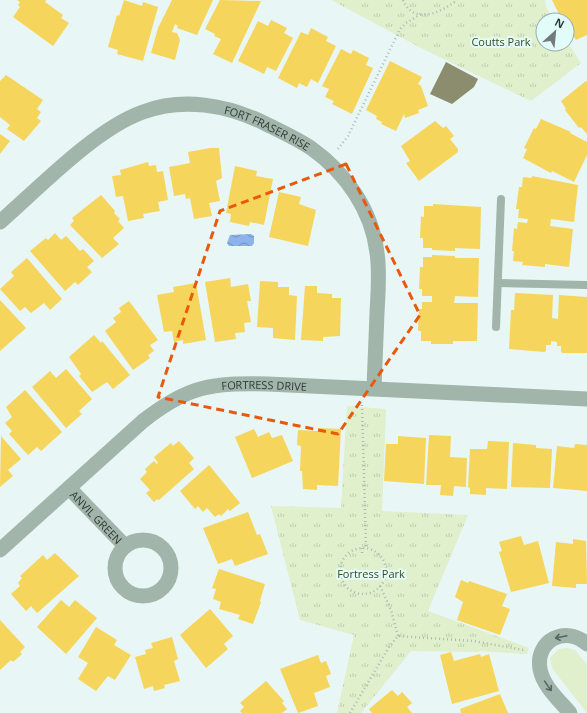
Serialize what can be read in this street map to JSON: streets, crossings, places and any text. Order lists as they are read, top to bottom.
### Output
{
  "streets": {
    "street": ["FORT FRASER RISE", "FORTRESS DRIVE", "ANVIL GREEN"]
  },
  "crossings": [
    ["FORT FRASER RISE", "FORTRESS DRIVE"],
    ["FORTRESS DRIVE", "ANVIL GREEN"]
  ],
  "parks": ["Coutts Park", "Fortress Park"],
  "north": "top right"
}
